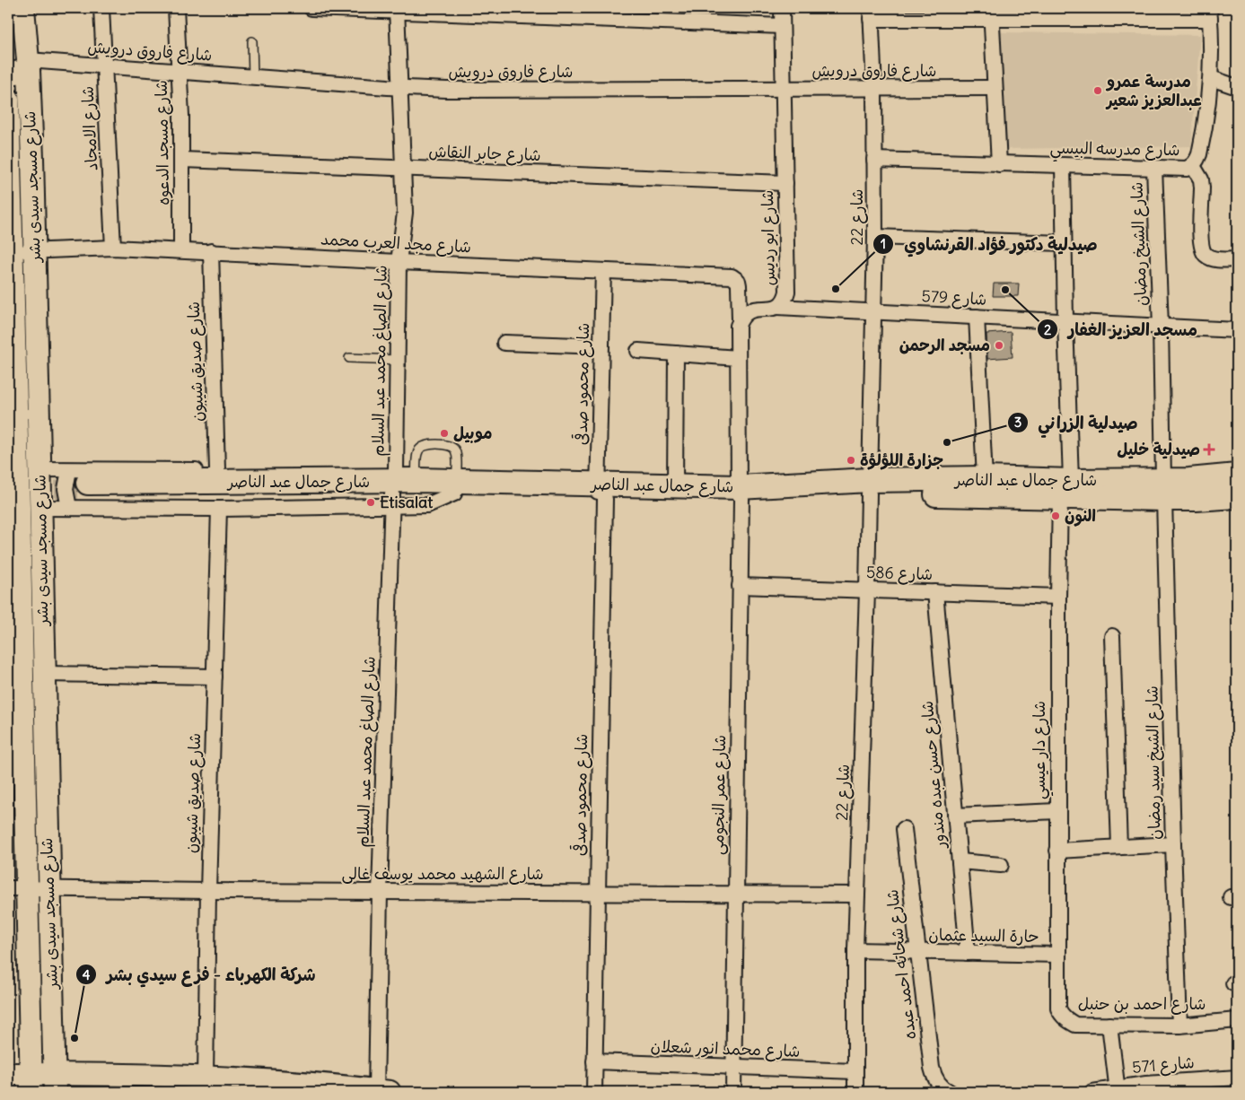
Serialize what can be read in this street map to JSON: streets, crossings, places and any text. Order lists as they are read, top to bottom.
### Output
{
  "streets": {
    "main road": ["شارع جمال عبد الناصر"],
    "street": [
      "شارع فاروق درويش",
      "شارع الامجاد",
      "شارع مسجد الدعوه",
      "شارع مدرسه البيسي",
      "شارع جابر النقاش",
      "شارع مسجد سيدى بشر",
      "شارع 22",
      "شارع ابو رديس",
      "شارع مجد العرب محمد",
      "شارع الشيخ رمضان",
      "شارع 579",
      "شارع الصاغ محمد عبد السلام",
      "شارع صديق شيبون",
      "شارع محمود صدقى",
      "شارع 586",
      "شارع دار عيسي",
      "شارع الشيخ سيد رمضان",
      "شارع حسن عبده مندور",
      "شارع عمر النجومى",
      "شارع الشهيد محمد يوسف غالى",
      "حارة السيد عثمان",
      "شارع شحاته احمد عبده",
      "شارع احمد بن حنبل",
      "شارع محمد انور شعلان",
      "شارع 571"
    ]
  },
  "crossings": [
    ["شارع فاروق درويش", "شارع الامجاد"],
    ["شارع فاروق درويش", "شارع مسجد الدعوه"],
    ["شارع فاروق درويش", "شارع مسجد سيدى بشر"],
    ["شارع فاروق درويش", "شارع 22"],
    ["شارع فاروق درويش", "شارع ابو رديس"],
    ["شارع فاروق درويش", "شارع الصاغ محمد عبد السلام"],
    ["شارع الامجاد", "شارع مجد العرب محمد"],
    ["شارع مسجد الدعوه", "شارع جابر النقاش"],
    ["شارع مسجد الدعوه", "شارع مجد العرب محمد"],
    ["شارع مدرسه البيسي", "شارع 22"],
    ["شارع مدرسه البيسي", "شارع الشيخ رمضان"],
    ["شارع مدرسه البيسي", "شارع دار عيسي"],
    ["شارع جابر النقاش", "شارع ابو رديس"],
    ["شارع جابر النقاش", "شارع الصاغ محمد عبد السلام"],
    ["شارع مسجد سيدى بشر", "شارع مجد العرب محمد"],
    ["شارع مسجد سيدى بشر", "شارع الشهيد محمد يوسف غالى"],
    ["شارع 22", "شارع 579"],
    ["شارع 22", "شارع جمال عبد الناصر"],
    ["شارع 22", "شارع 586"],
    ["شارع 22", "شارع الشهيد محمد يوسف غالى"],
    ["شارع 22", "حارة السيد عثمان"],
    ["شارع 22", "شارع محمد انور شعلان"],
    ["شارع ابو رديس", "شارع مجد العرب محمد"],
    ["شارع ابو رديس", "شارع 579"],
    ["شارع مجد العرب محمد", "شارع الصاغ محمد عبد السلام"],
    ["شارع مجد العرب محمد", "شارع صديق شيبون"],
    ["شارع مجد العرب محمد", "شارع محمود صدقى"],
    ["شارع الشيخ رمضان", "شارع 579"],
    ["شارع الشيخ رمضان", "شارع جمال عبد الناصر"],
    ["شارع الشيخ رمضان", "شارع الشيخ سيد رمضان"],
    ["شارع 579", "شارع دار عيسي"],
    ["شارع الصاغ محمد عبد السلام", "شارع جمال عبد الناصر"],
    ["شارع الصاغ محمد عبد السلام", "شارع الشهيد محمد يوسف غالى"],
    ["شارع صديق شيبون", "شارع الشهيد محمد يوسف غالى"],
    ["شارع محمود صدقى", "شارع جمال عبد الناصر"],
    ["شارع محمود صدقى", "شارع الشهيد محمد يوسف غالى"],
    ["شارع محمود صدقى", "شارع محمد انور شعلان"],
    ["شارع جمال عبد الناصر", "شارع دار عيسي"],
    ["شارع جمال عبد الناصر", "شارع الشيخ سيد رمضان"],
    ["شارع جمال عبد الناصر", "شارع عمر النجومى"],
    ["شارع 586", "شارع دار عيسي"],
    ["شارع 586", "شارع حسن عبده مندور"],
    ["شارع 586", "شارع عمر النجومى"],
    ["شارع دار عيسي", "حارة السيد عثمان"],
    ["شارع دار عيسي", "شارع احمد بن حنبل"],
    ["شارع الشيخ سيد رمضان", "شارع احمد بن حنبل"],
    ["شارع حسن عبده مندور", "حارة السيد عثمان"],
    ["شارع عمر النجومى", "شارع الشهيد محمد يوسف غالى"],
    ["شارع عمر النجومى", "شارع محمد انور شعلان"],
    ["حارة السيد عثمان", "شارع شحاته احمد عبده"]
  ],
  "places": {
    "other": [
      "مدرسة عمرو عبدالعزيز شعير",
      "صيدلية دكتور فؤاد القرنشاوي",
      "مسجد العزيز الغفار",
      "مسجد الرحمن",
      "موبيل",
      "صيدلية الزراني",
      "جزارة اللؤلؤة",
      "Etisalat",
      "النون",
      "شركة الكهرباء - فرع سيدي بشر"
    ],
    "health": ["صيدلية خليل"]
  }
}
